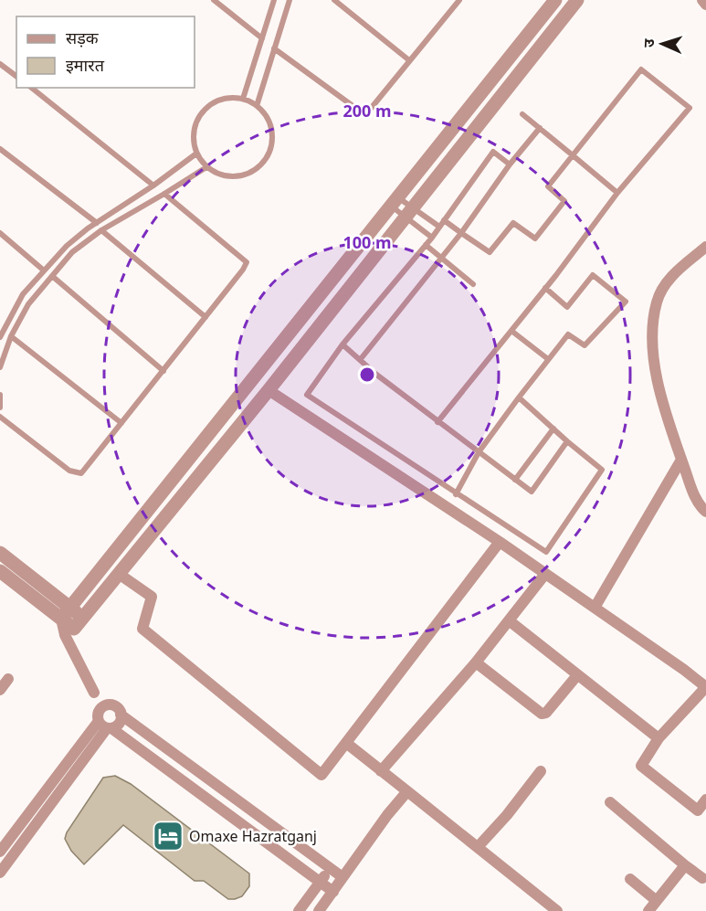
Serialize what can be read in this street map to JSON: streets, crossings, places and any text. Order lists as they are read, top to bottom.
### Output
{
  "places": {
    "hotel": ["Omaxe Hazratganj"]
  },
  "legend": ["सड़क", "इमारत"],
  "north": "left",
  "rings": ["200 m", "100 m"]
}
